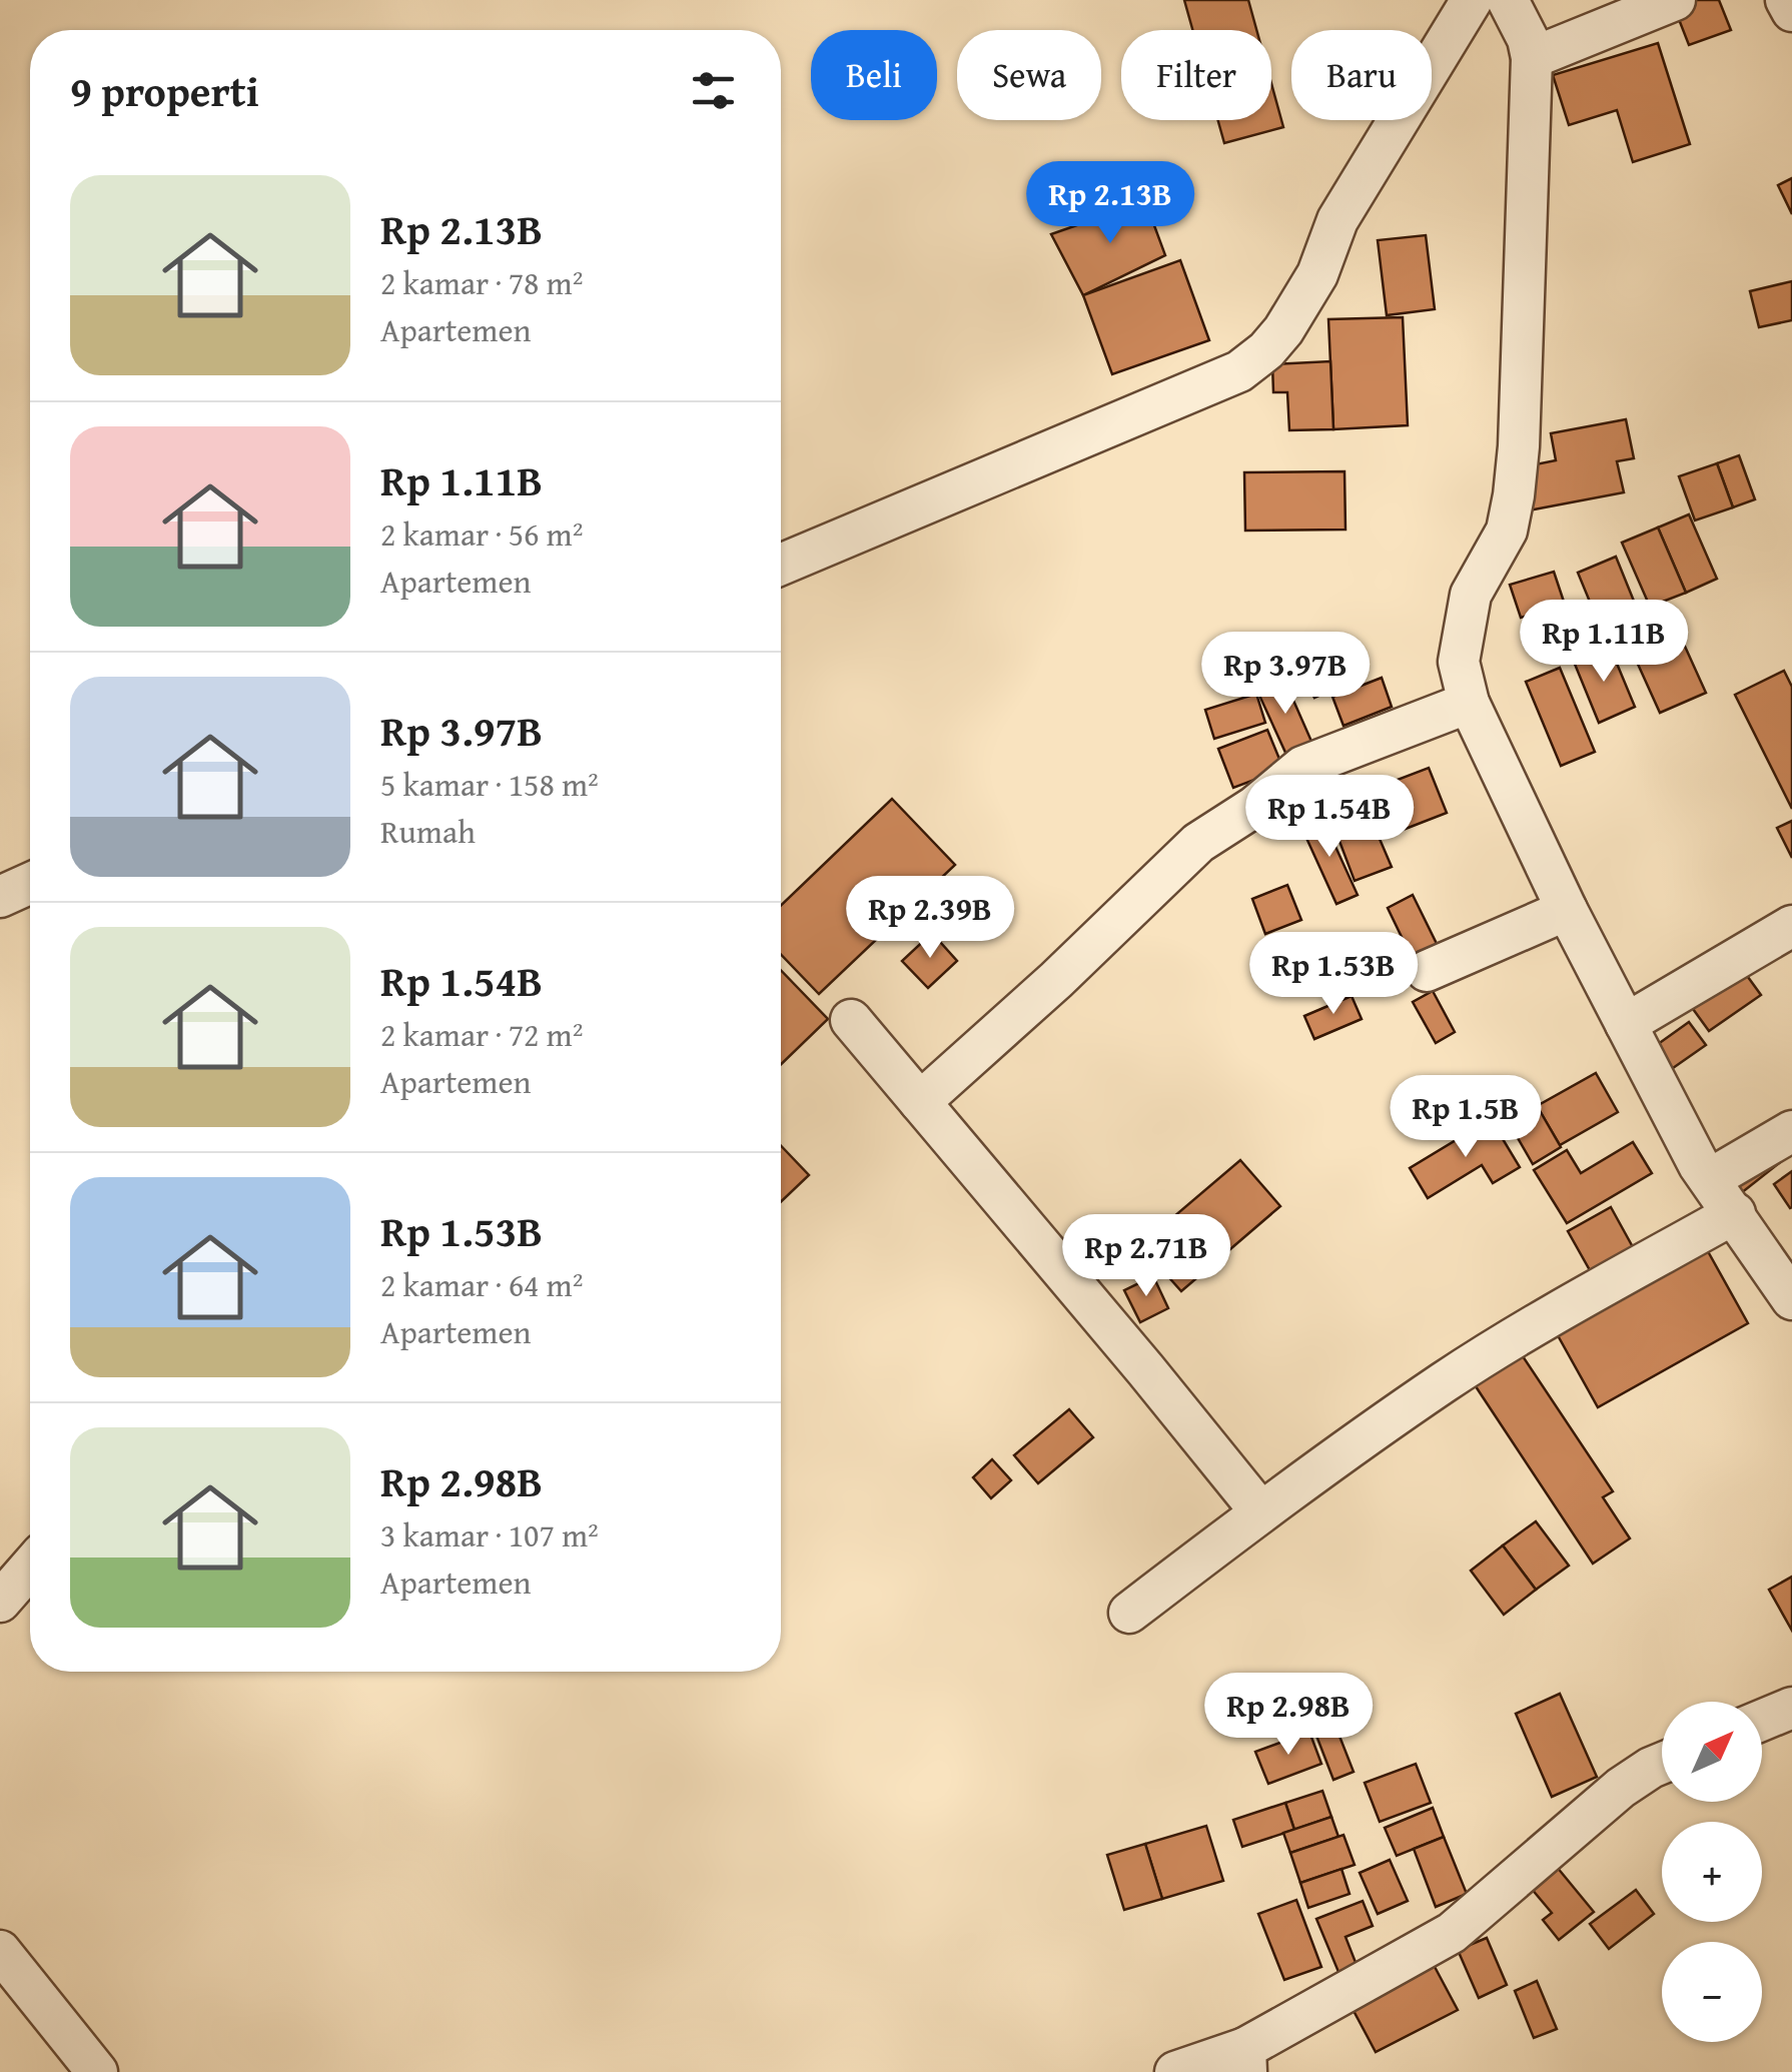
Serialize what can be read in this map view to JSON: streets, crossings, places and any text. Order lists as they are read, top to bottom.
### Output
{
  "north": "top right",
  "page": {
    "chip": [
      "Beli",
      "Sewa",
      "Filter",
      "Baru"
    ],
    "heading": "9 properti",
    "list": [
      {
        "name": "Rp 2.13B",
        "note": "2 kamar · 78 m² · Apartemen"
      },
      {
        "name": "Rp 1.11B",
        "note": "2 kamar · 56 m² · Apartemen"
      },
      {
        "name": "Rp 3.97B",
        "note": "5 kamar · 158 m² · Rumah"
      },
      {
        "name": "Rp 1.54B",
        "note": "2 kamar · 72 m² · Apartemen"
      },
      {
        "name": "Rp 1.53B",
        "note": "2 kamar · 64 m² · Apartemen"
      },
      {
        "name": "Rp 2.98B",
        "note": "3 kamar · 107 m² · Apartemen"
      }
    ],
    "price": [
      "Rp 2.13B",
      "Rp 1.11B",
      "Rp 3.97B",
      "Rp 1.54B",
      "Rp 2.39B",
      "Rp 1.53B",
      "Rp 1.5B",
      "Rp 2.71B",
      "Rp 2.98B"
    ],
    "map_buttons": ["+", "−"]
  }
}
